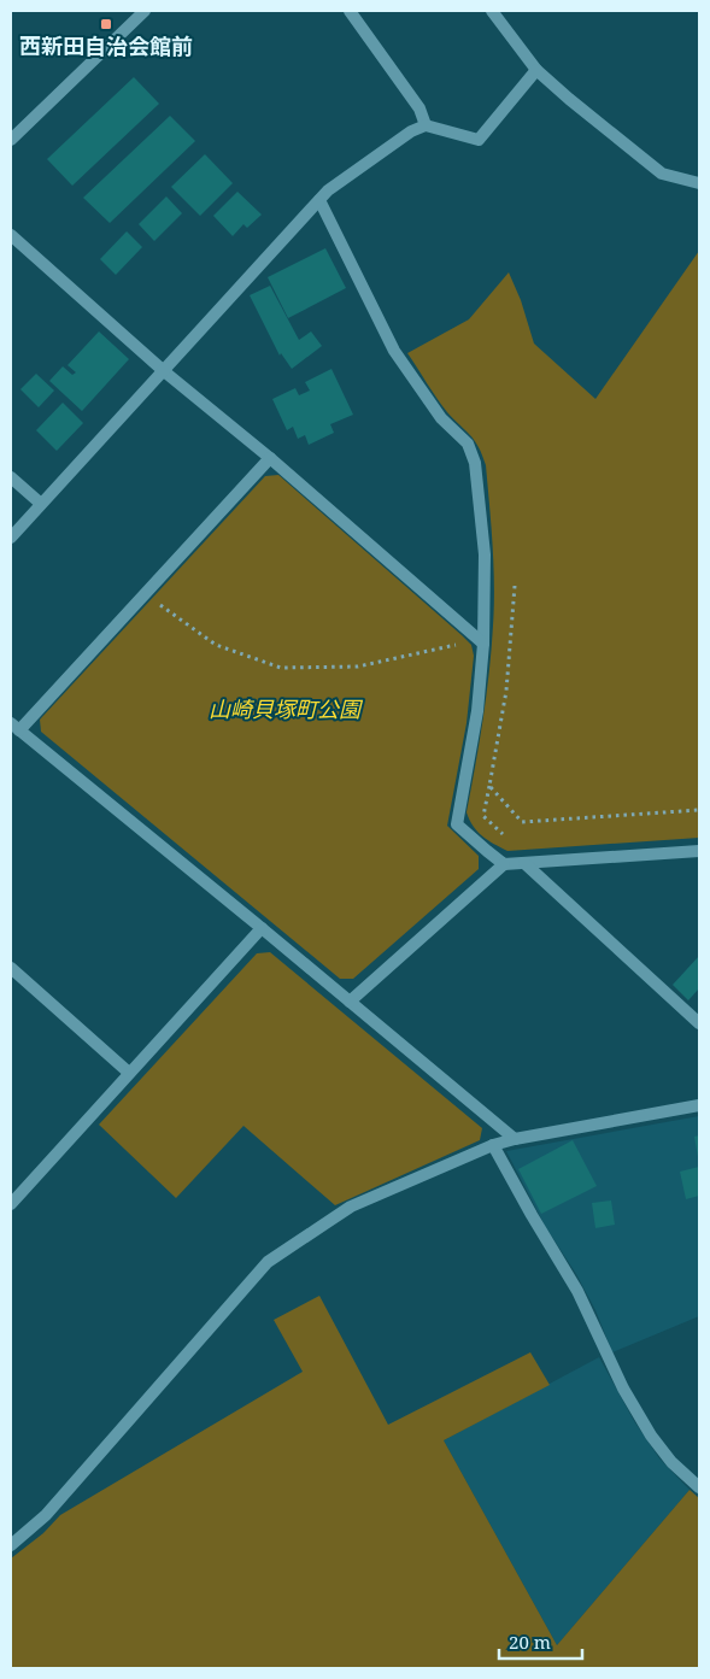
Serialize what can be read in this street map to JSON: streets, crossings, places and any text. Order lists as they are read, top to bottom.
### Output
{
  "parks": ["山崎貝塚町公園"],
  "places": {
    "transit": ["西新田自治会館前"]
  },
  "scale_bar": "20 m"
}
